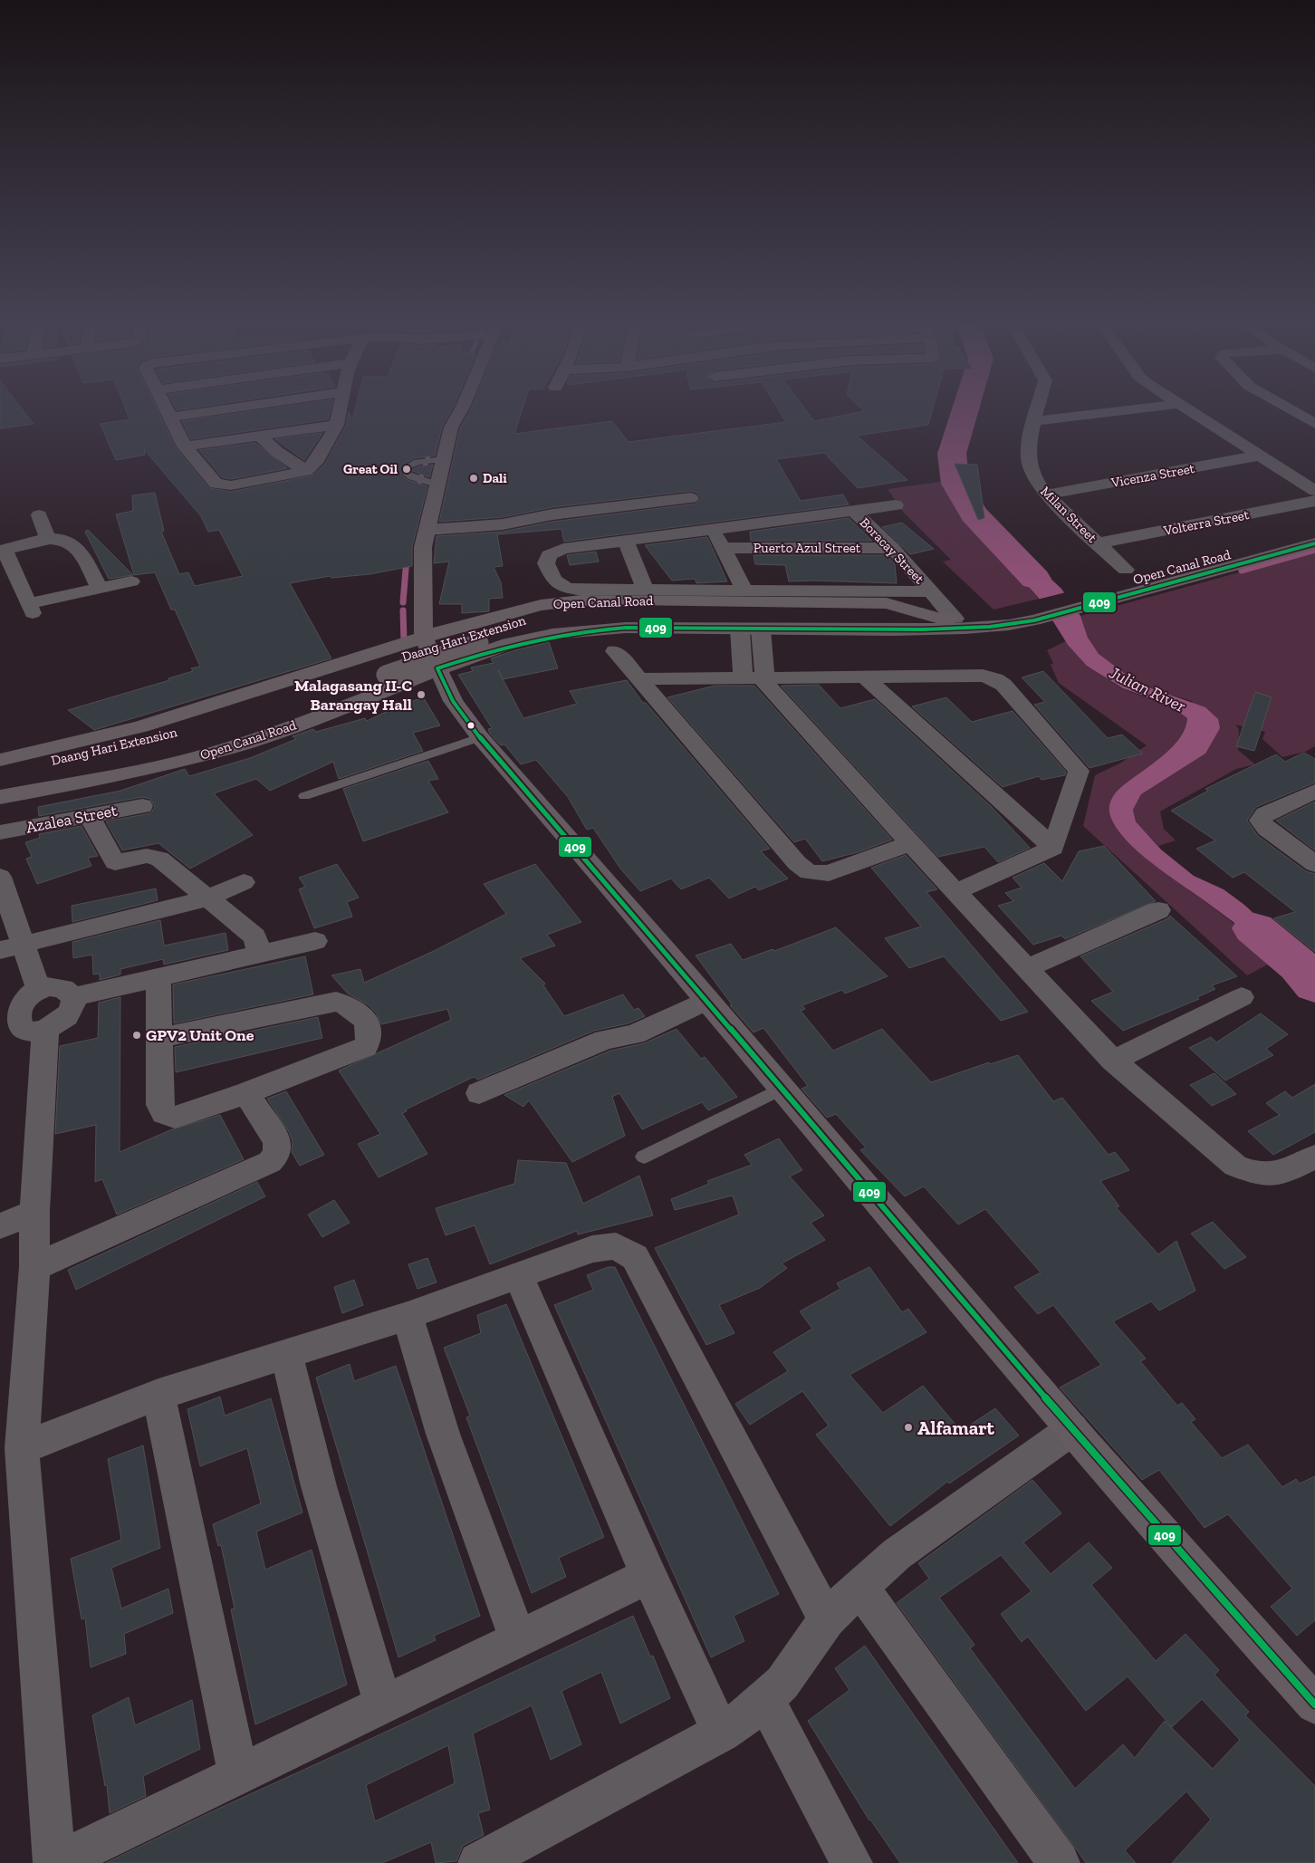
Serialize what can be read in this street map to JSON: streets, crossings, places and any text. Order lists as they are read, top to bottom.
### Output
{
  "streets": {
    "main road": ["Open Canal Road", "Daang Hari Extension"],
    "street": [
      "Vicenza Street",
      "Milan Street",
      "Volterra Street",
      "Puerto Azul Street",
      "Boracay Street",
      "Azalea Street"
    ]
  },
  "crossings": [
    ["Vicenza Street", "Milan Street"],
    ["Milan Street", "Volterra Street"],
    ["Puerto Azul Street", "Boracay Street"],
    ["Boracay Street", "Open Canal Road"],
    ["Boracay Street", "Daang Hari Extension"],
    ["Open Canal Road", "Daang Hari Extension"]
  ],
  "water": ["Julian River"],
  "places": [
    "Great Oil",
    "Dali",
    "Malagasang II-C Barangay Hall",
    "GPV2 Unit One",
    "Alfamart"
  ],
  "lines": ["transit line 409"]
}
